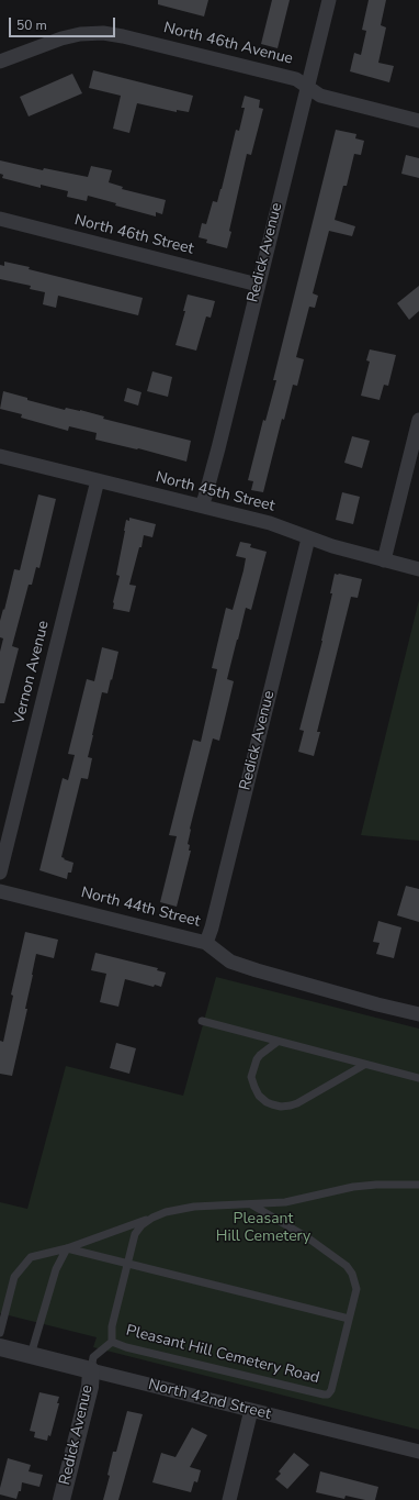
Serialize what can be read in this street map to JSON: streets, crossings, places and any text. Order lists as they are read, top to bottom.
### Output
{
  "streets": {
    "street": [
      "North 46th Avenue",
      "North 46th Street",
      "Redick Avenue",
      "North 45th Street",
      "Vernon Avenue",
      "North 44th Street",
      "North 42nd Street"
    ],
    "lane": ["Pleasant Hill Cemetery Road"]
  },
  "crossings": [
    ["North 46th Avenue", "Redick Avenue"],
    ["North 46th Street", "Redick Avenue"],
    ["Redick Avenue", "North 45th Street"],
    ["Redick Avenue", "North 44th Street"],
    ["Redick Avenue", "Pleasant Hill Cemetery Road"],
    ["Redick Avenue", "North 42nd Street"],
    ["North 45th Street", "Vernon Avenue"],
    ["Pleasant Hill Cemetery Road", "North 42nd Street"]
  ],
  "parks": ["Pleasant Hill Cemetery"],
  "scale_bar": "50 m"
}
